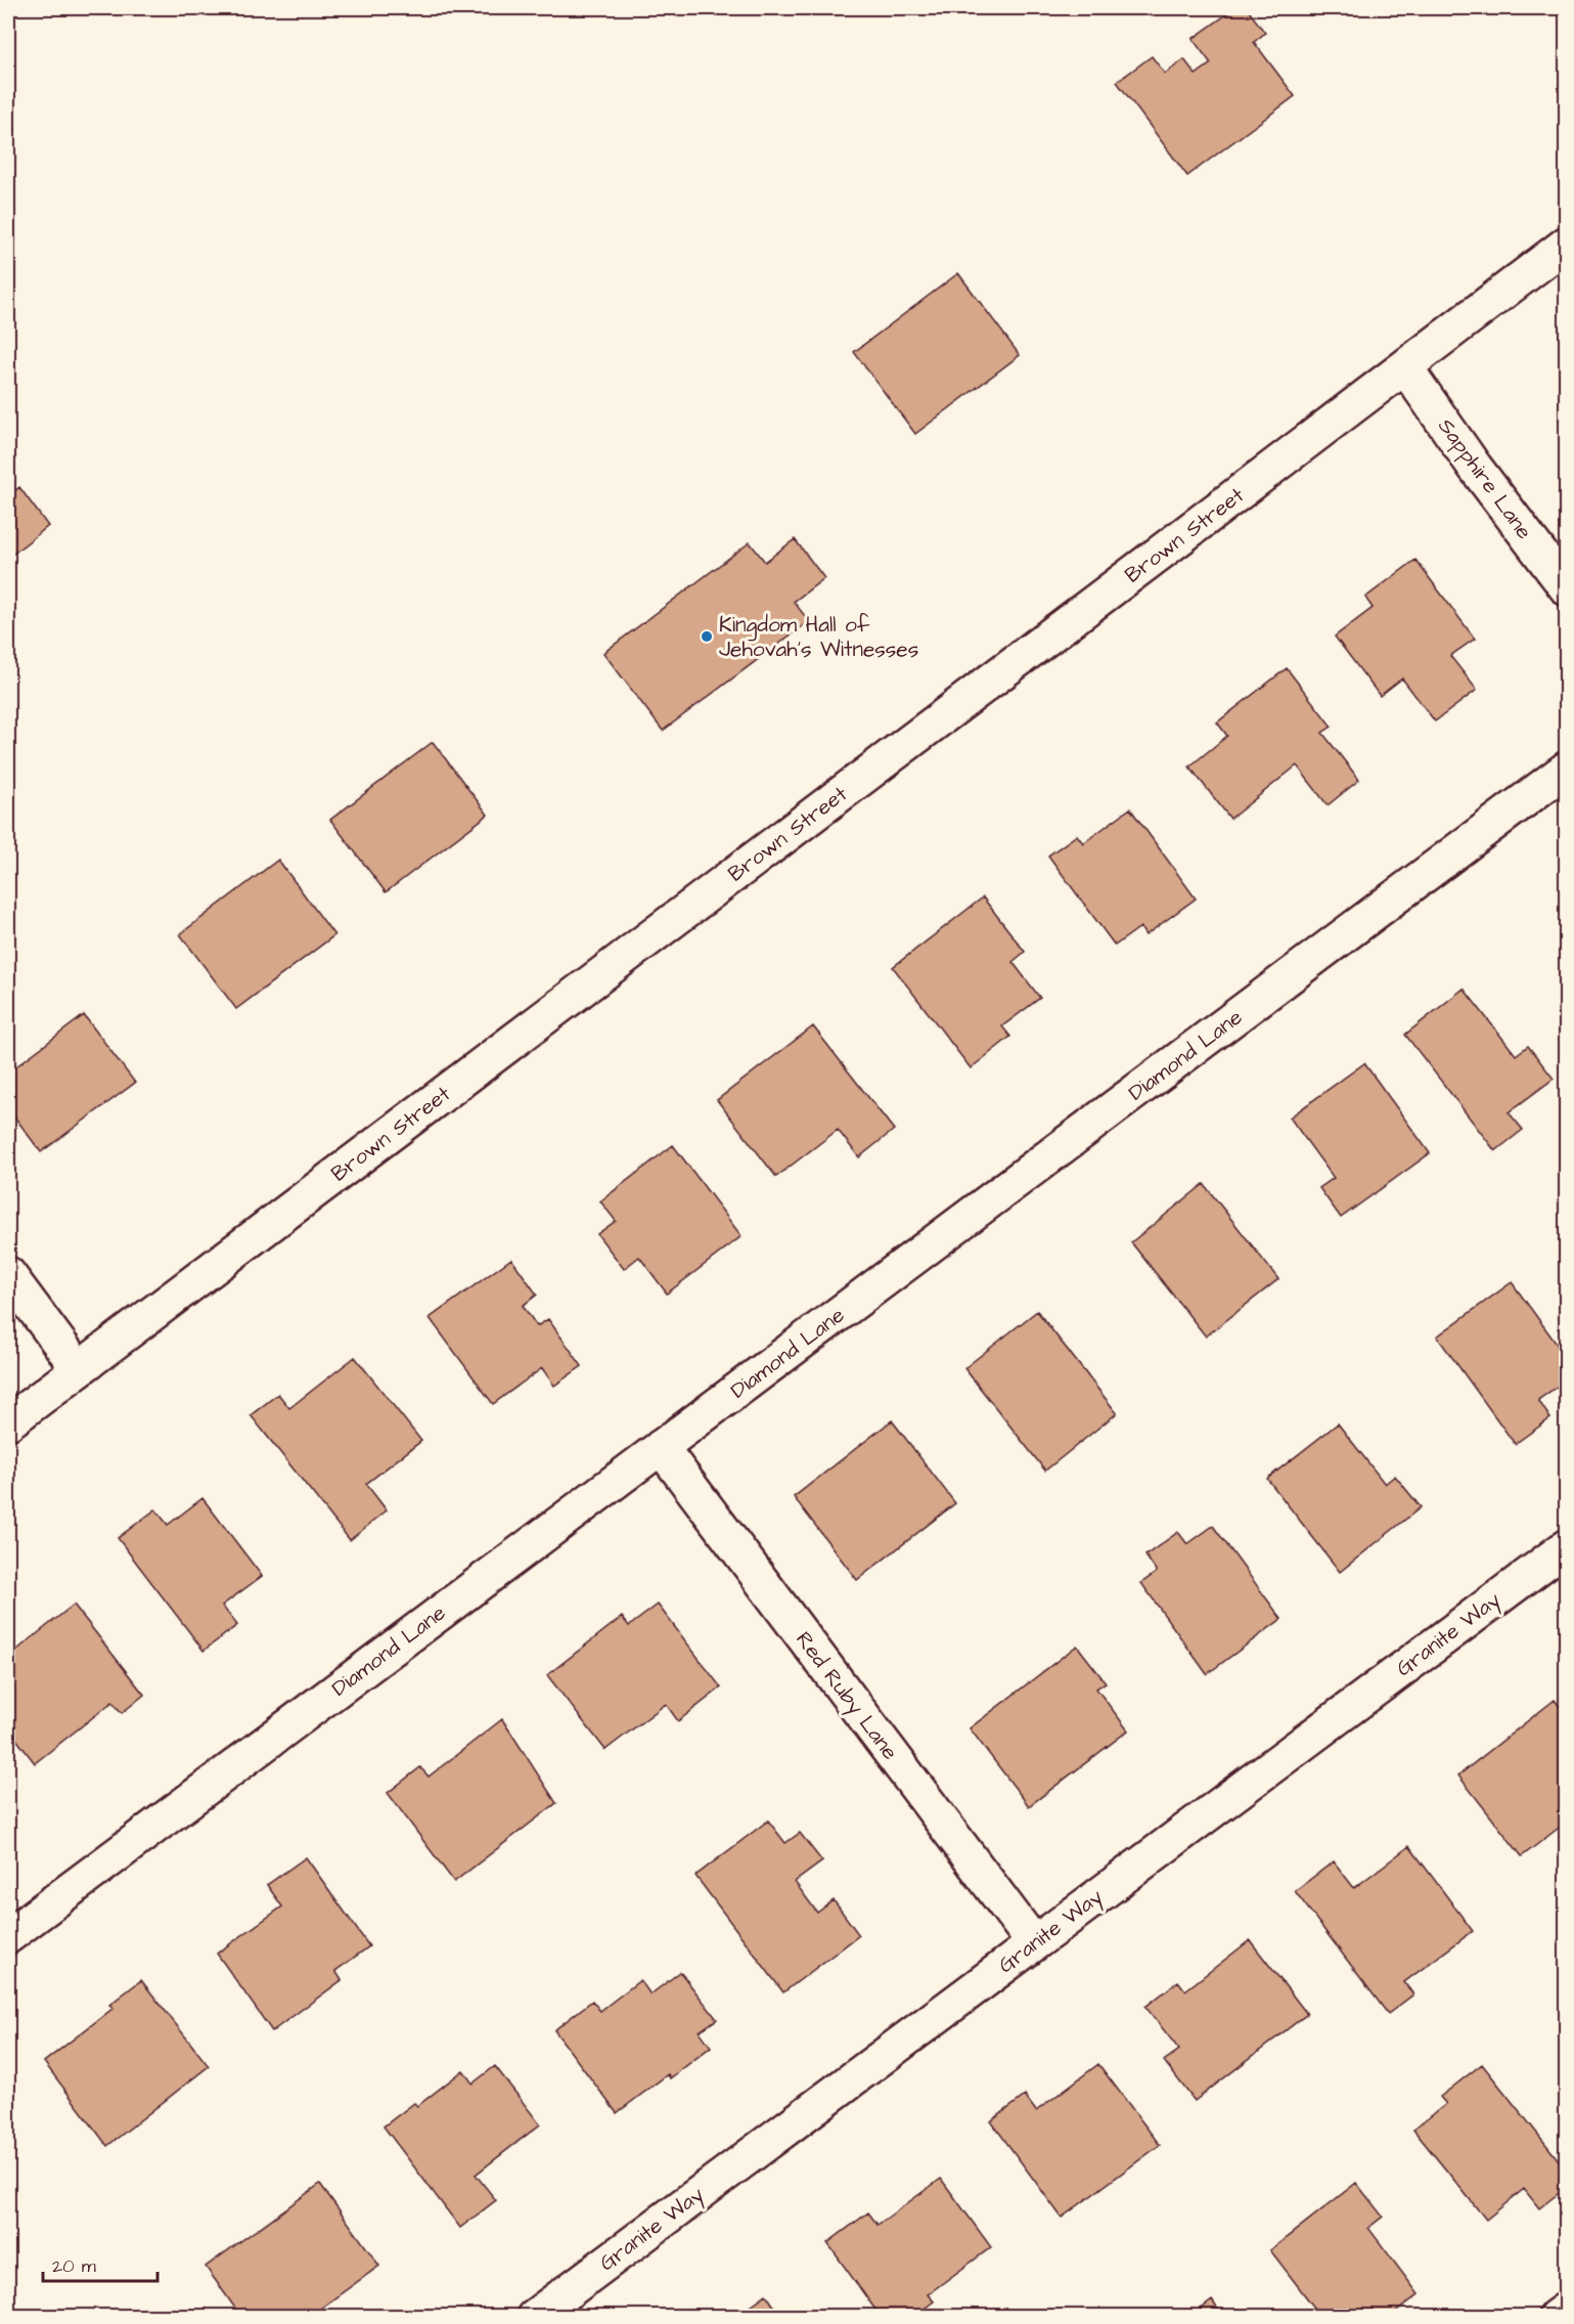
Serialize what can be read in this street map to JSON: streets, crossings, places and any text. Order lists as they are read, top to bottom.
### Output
{
  "streets": {
    "street": [
      "Sapphire Lane",
      "Brown Street",
      "Diamond Lane",
      "Granite Way",
      "Red Ruby Lane"
    ]
  },
  "crossings": [
    ["Sapphire Lane", "Brown Street"],
    ["Diamond Lane", "Red Ruby Lane"],
    ["Granite Way", "Red Ruby Lane"]
  ],
  "places": ["Kingdom Hall of Jehovah’s Witnesses"],
  "scale_bar": "20 m"
}
